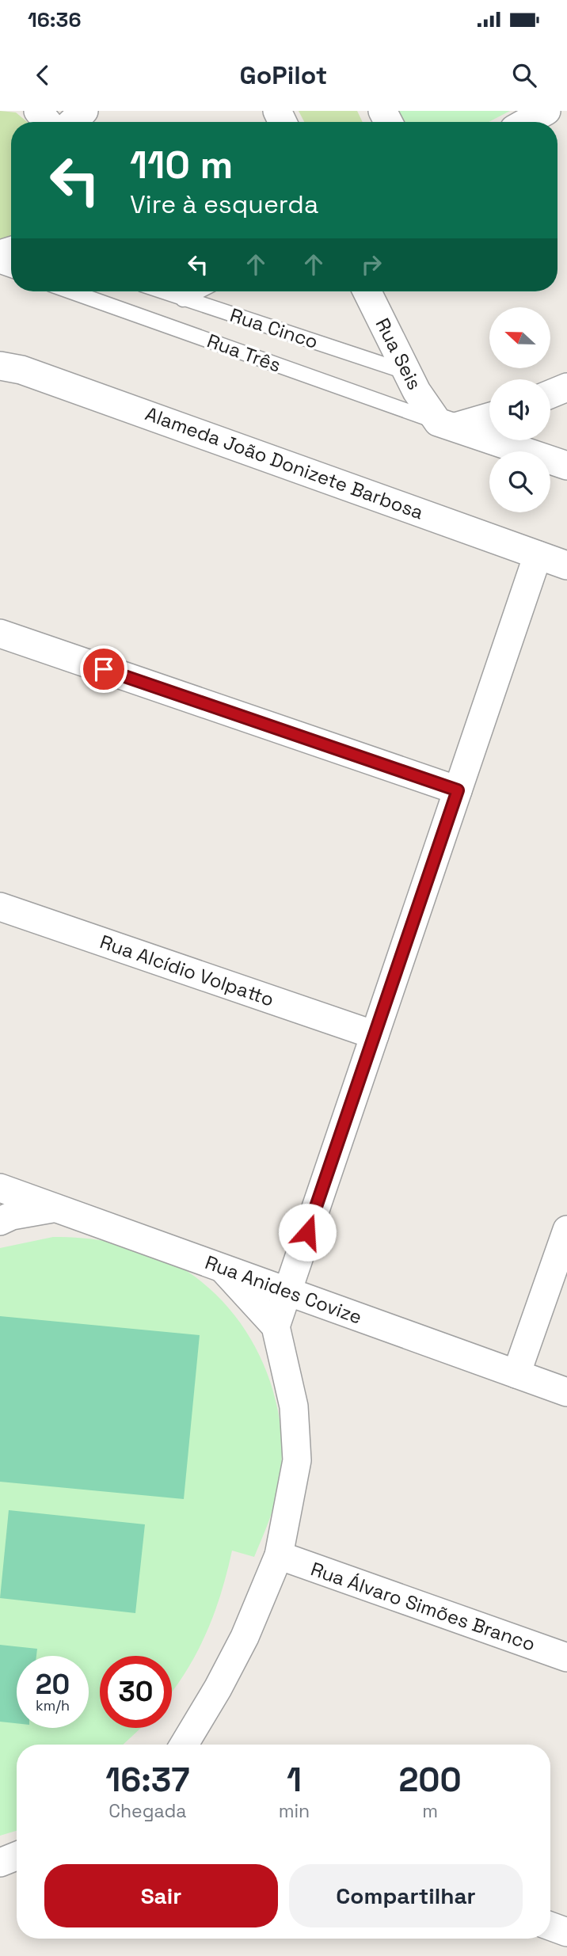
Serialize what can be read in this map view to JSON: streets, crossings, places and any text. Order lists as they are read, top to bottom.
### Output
{
  "streets": {
    "street": [
      "Rua Seis",
      "Alameda João Donizete Barbosa",
      "Rua Alcídio Volpatto",
      "Rua Anides Covize",
      "Rua Álvaro Simões Branco"
    ],
    "lane": ["Rua Cinco", "Rua Três"]
  },
  "crossings": [
    ["Rua Cinco", "Rua Seis"],
    ["Rua Três", "Rua Seis"]
  ],
  "north": "left",
  "page": {
    "status": "16:36",
    "header": "GoPilot",
    "turn": ["110 m", "Vire à esquerda"],
    "speed": "20 km/h",
    "limit": "30",
    "eta": [
      "16:37",
      "Chegada",
      "1",
      "min",
      "200",
      "m"
    ],
    "buttons": ["Sair", "Compartilhar"]
  }
}
